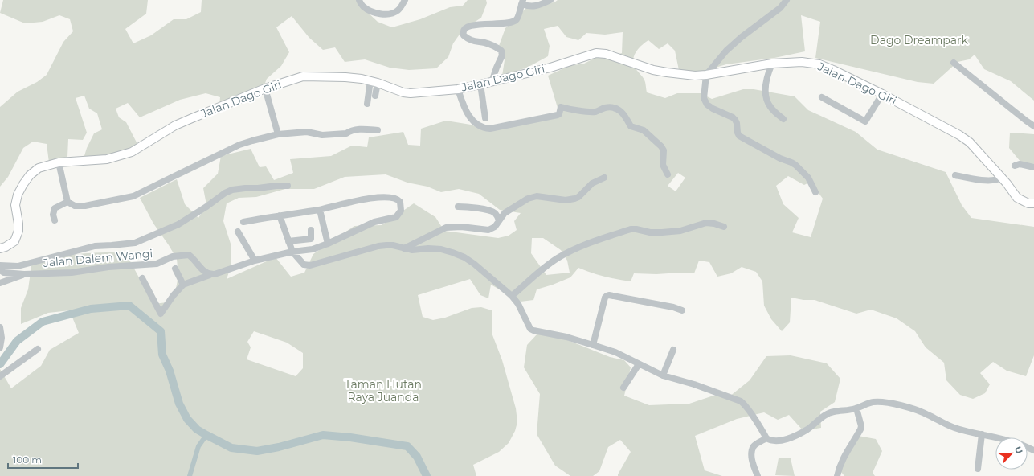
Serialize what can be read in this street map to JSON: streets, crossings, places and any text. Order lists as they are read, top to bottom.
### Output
{
  "streets": {
    "main road": ["Jalan Dago Giri"],
    "street": ["Jalan Dalem Wangi"]
  },
  "parks": ["Dago Dreampark", "Taman Hutan Raya Juanda"],
  "scale_bar": "100 m",
  "north": "top right"
}
